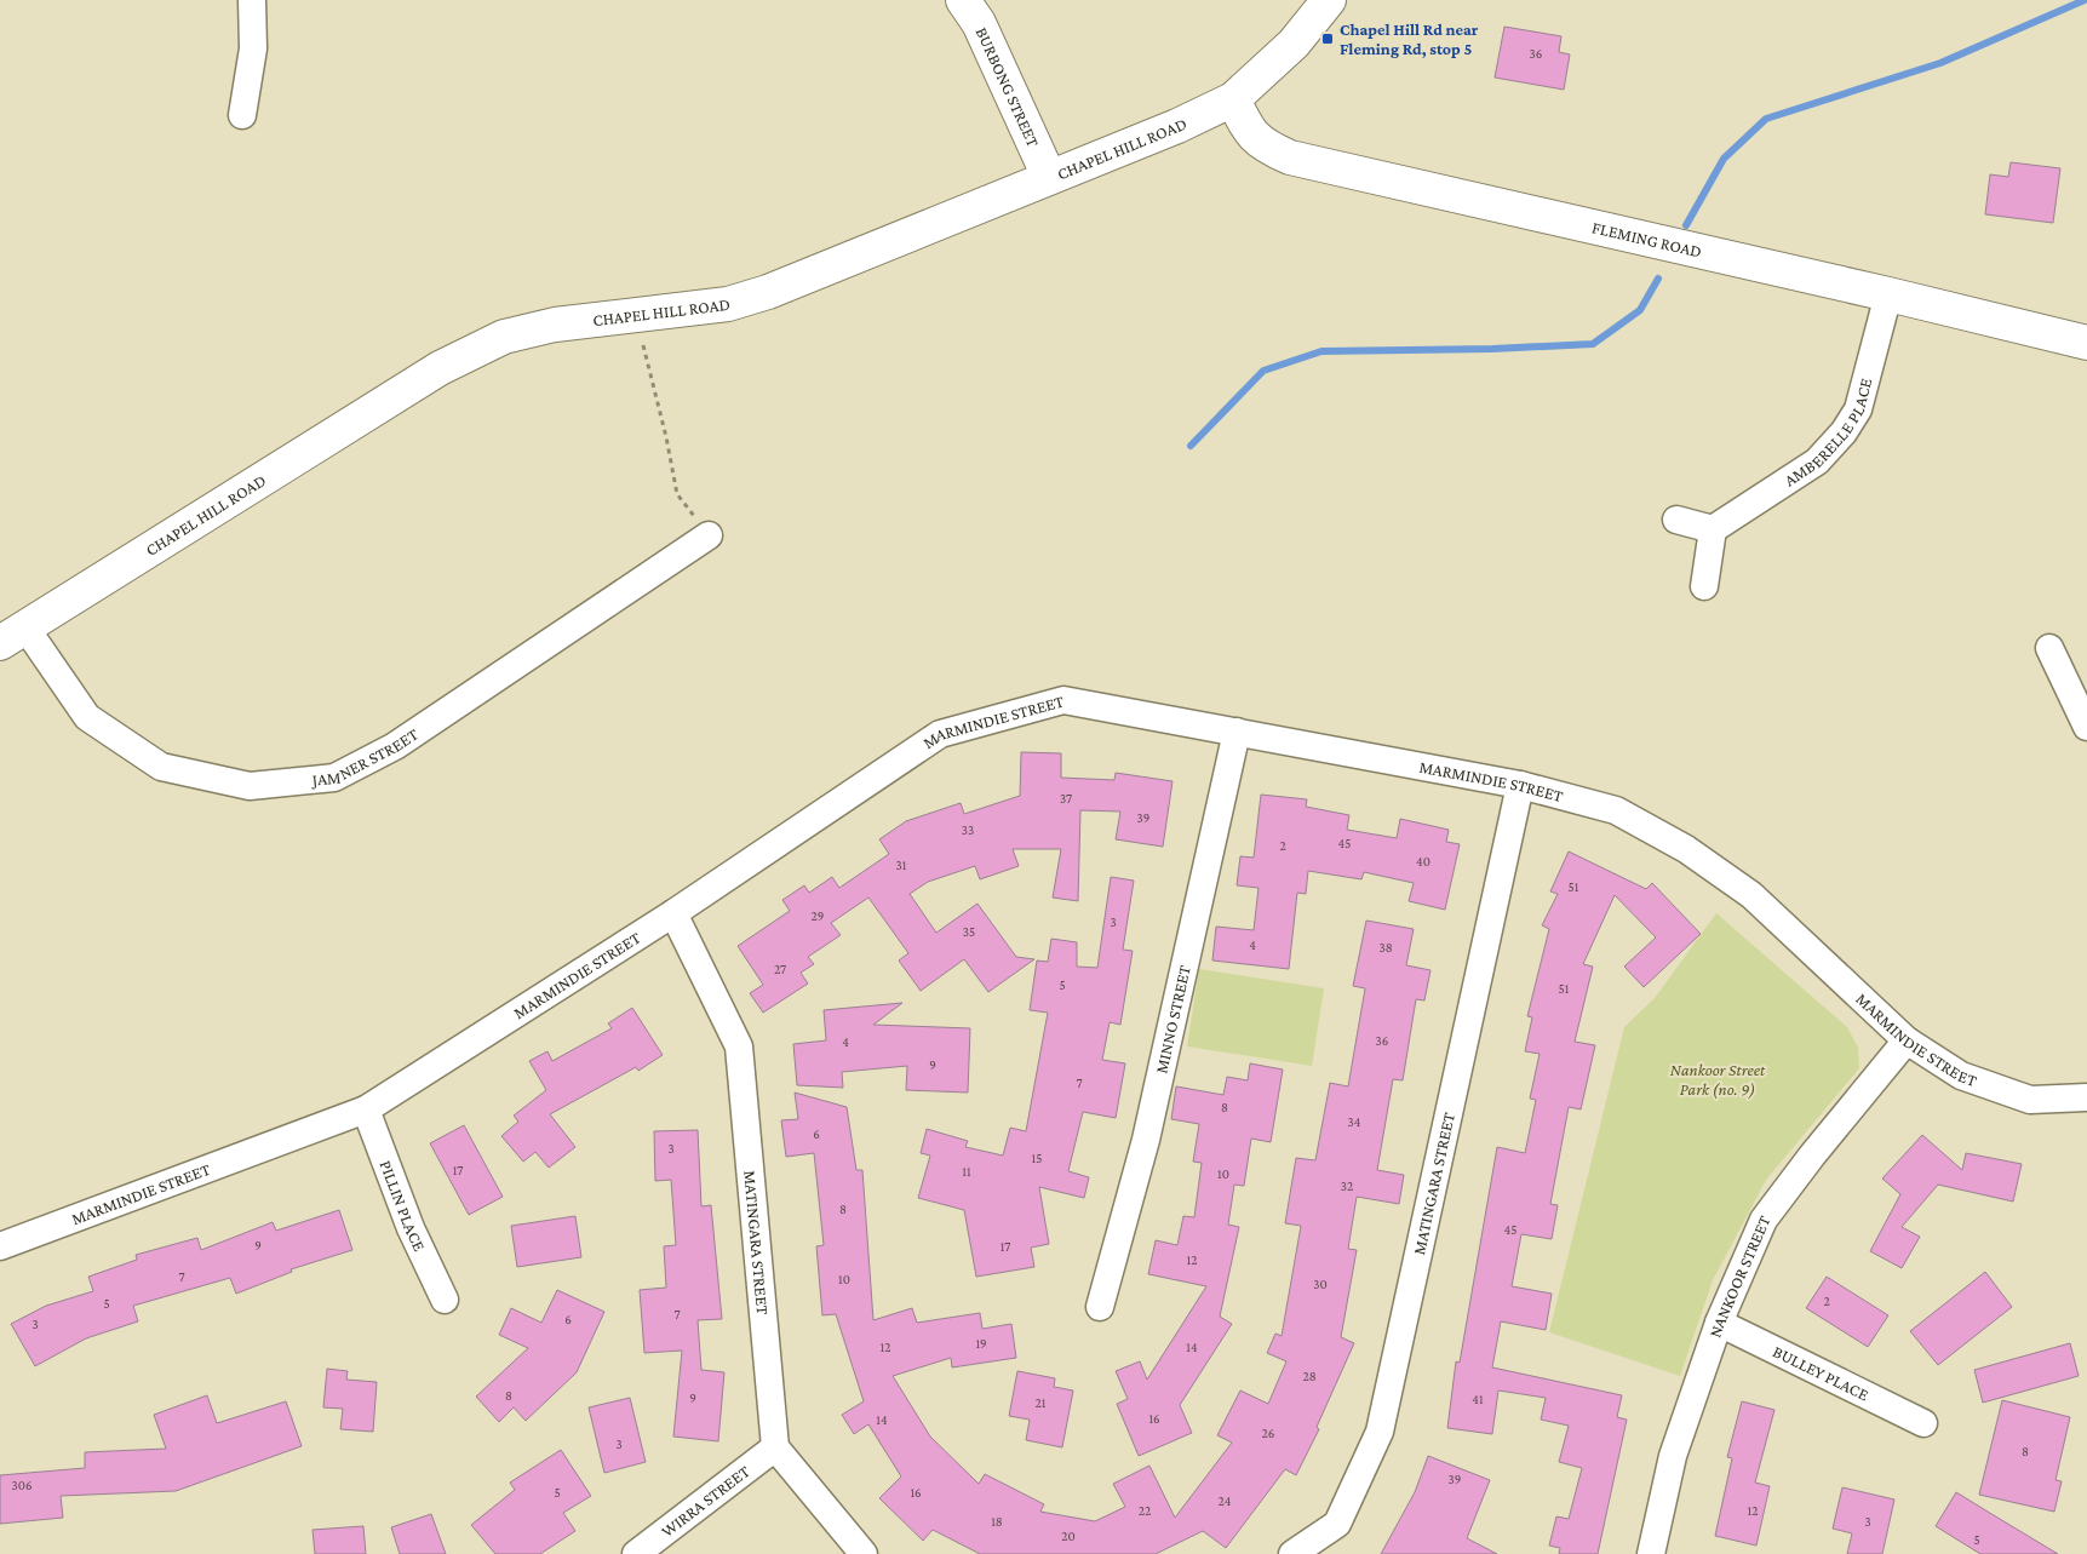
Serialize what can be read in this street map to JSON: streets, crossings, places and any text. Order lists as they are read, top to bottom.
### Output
{
  "streets": {
    "main road": ["BURBONG STREET", "CHAPEL HILL ROAD", "FLEMING ROAD"],
    "street": [
      "AMBERELLE PLACE",
      "MARMINDIE STREET",
      "JAMNER STREET",
      "MINNO STREET",
      "MATINGARA STREET",
      "PILLIN PLACE",
      "NANKOOR STREET",
      "BULLEY PLACE",
      "WIRRA STREET"
    ]
  },
  "crossings": [
    ["BURBONG STREET", "CHAPEL HILL ROAD"],
    ["CHAPEL HILL ROAD", "FLEMING ROAD"],
    ["CHAPEL HILL ROAD", "JAMNER STREET"],
    ["FLEMING ROAD", "AMBERELLE PLACE"],
    ["MARMINDIE STREET", "MINNO STREET"],
    ["MARMINDIE STREET", "MATINGARA STREET"],
    ["MARMINDIE STREET", "PILLIN PLACE"],
    ["MARMINDIE STREET", "NANKOOR STREET"],
    ["MATINGARA STREET", "WIRRA STREET"],
    ["NANKOOR STREET", "BULLEY PLACE"]
  ],
  "parks": ["Nankoor Street Park (no. 9)"],
  "places": {
    "transit": ["Chapel Hill Rd near Fleming Rd, stop 5"]
  },
  "house_numbers": [
    "36",
    "37",
    "39",
    "33",
    "45",
    "2",
    "40",
    "31",
    "51",
    "29",
    "3",
    "35",
    "4",
    "38",
    "27",
    "5",
    "51",
    "36",
    "4",
    "9",
    "7",
    "8",
    "34",
    "6",
    "3",
    "15",
    "17",
    "11",
    "10",
    "32",
    "8",
    "45",
    "9",
    "17",
    "12",
    "7",
    "10",
    "30",
    "2",
    "5",
    "7",
    "6",
    "3",
    "19",
    "12",
    "14",
    "28",
    "8",
    "9",
    "41",
    "21",
    "16",
    "14",
    "26",
    "3",
    "8",
    "39",
    "306",
    "5",
    "16",
    "24",
    "22",
    "12",
    "18",
    "3",
    "20",
    "5"
  ]
}
